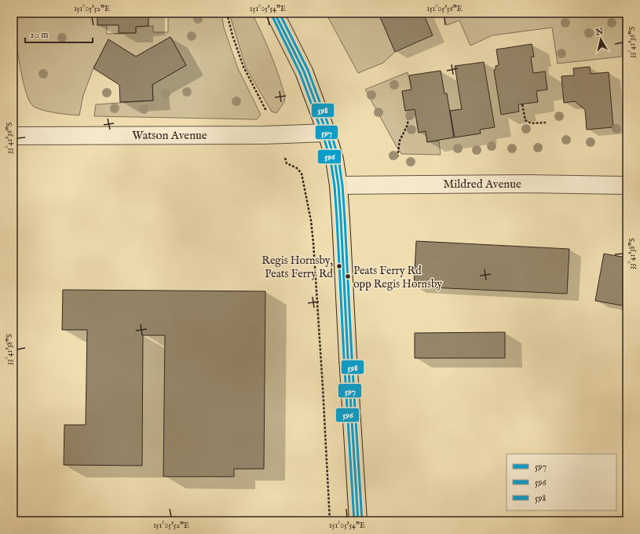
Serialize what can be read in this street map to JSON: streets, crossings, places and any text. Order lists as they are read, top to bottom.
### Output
{
  "streets": {
    "street": ["Watson Avenue", "Mildred Avenue"]
  },
  "places": ["Regis Hornsby, Peats Ferry Rd", "Peats Ferry Rd opp Regis Hornsby"],
  "lines": ["transit line 597", "transit line 598", "transit line 596"],
  "legend": ["597", "596", "598"],
  "scale_bar": "20 m",
  "north": "top",
  "coordinates": [
    "151°05'52\"E",
    "151°05'54\"E",
    "151°05'56\"E",
    "33°41'36\"S",
    "33°41'38\"S"
  ]
}
